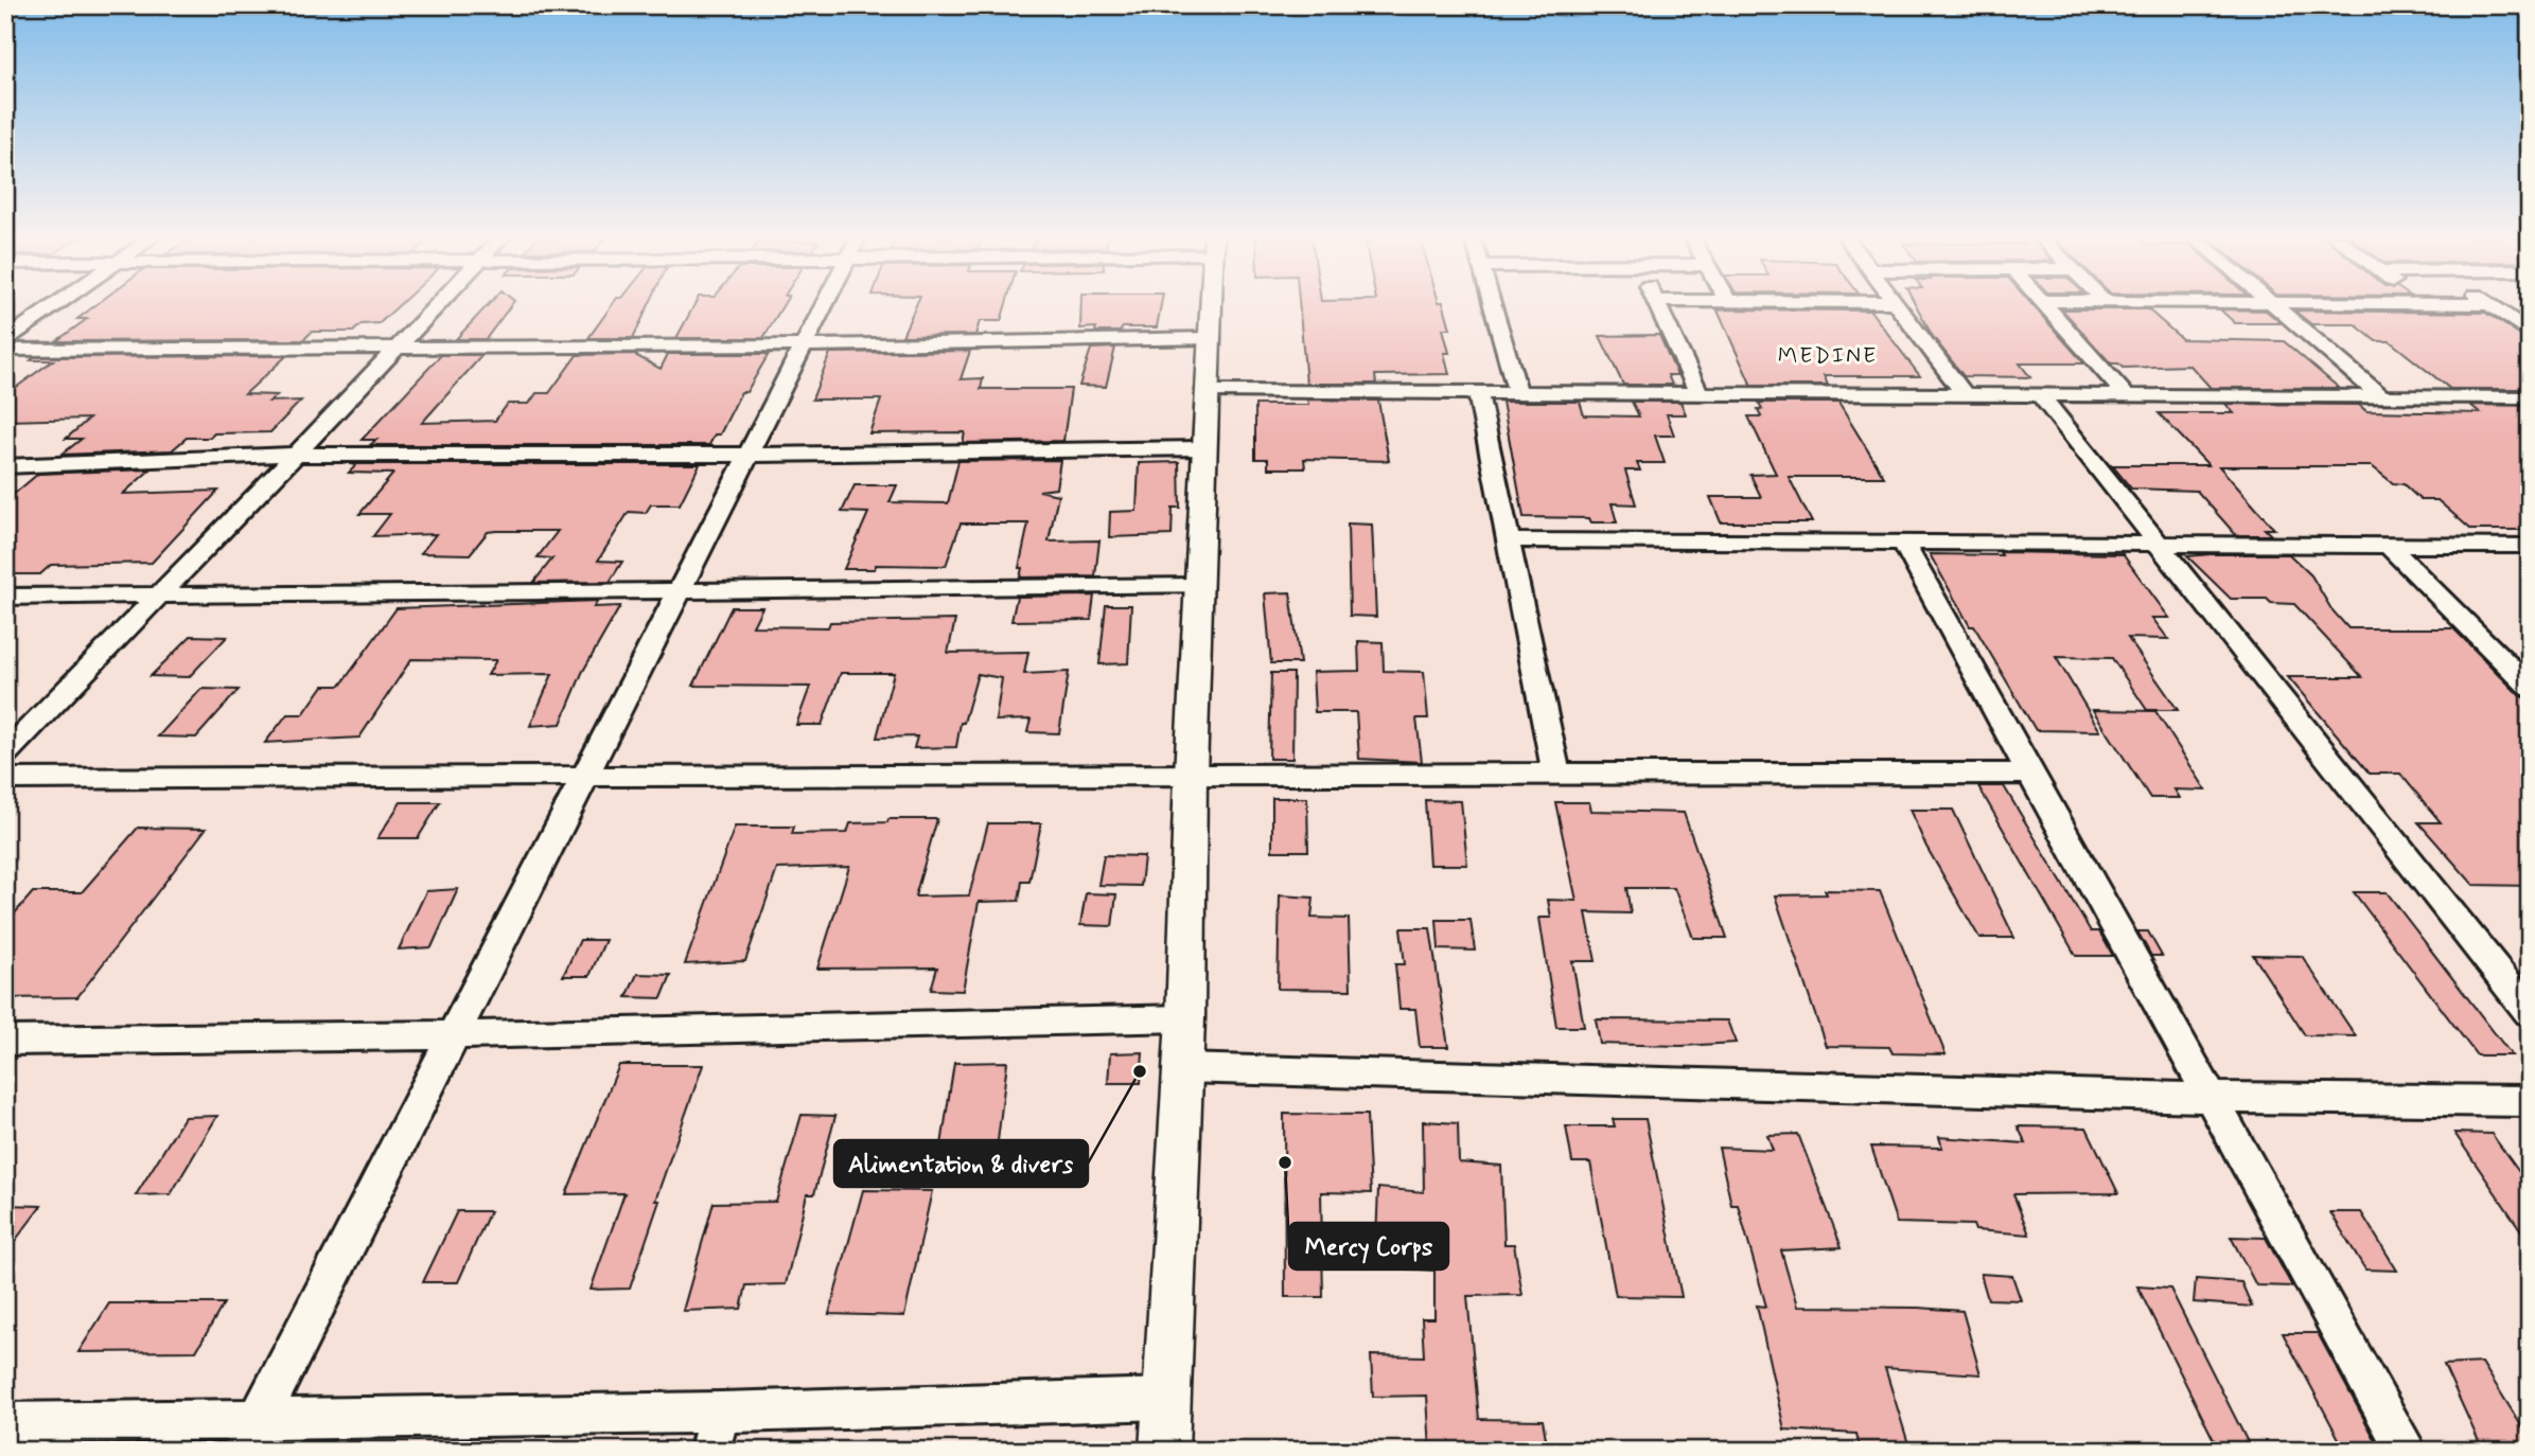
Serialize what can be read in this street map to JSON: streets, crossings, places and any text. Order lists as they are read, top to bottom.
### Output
{
  "districts": ["MEDINE"],
  "places": ["Alimentation & divers", "Mercy Corps"]
}
